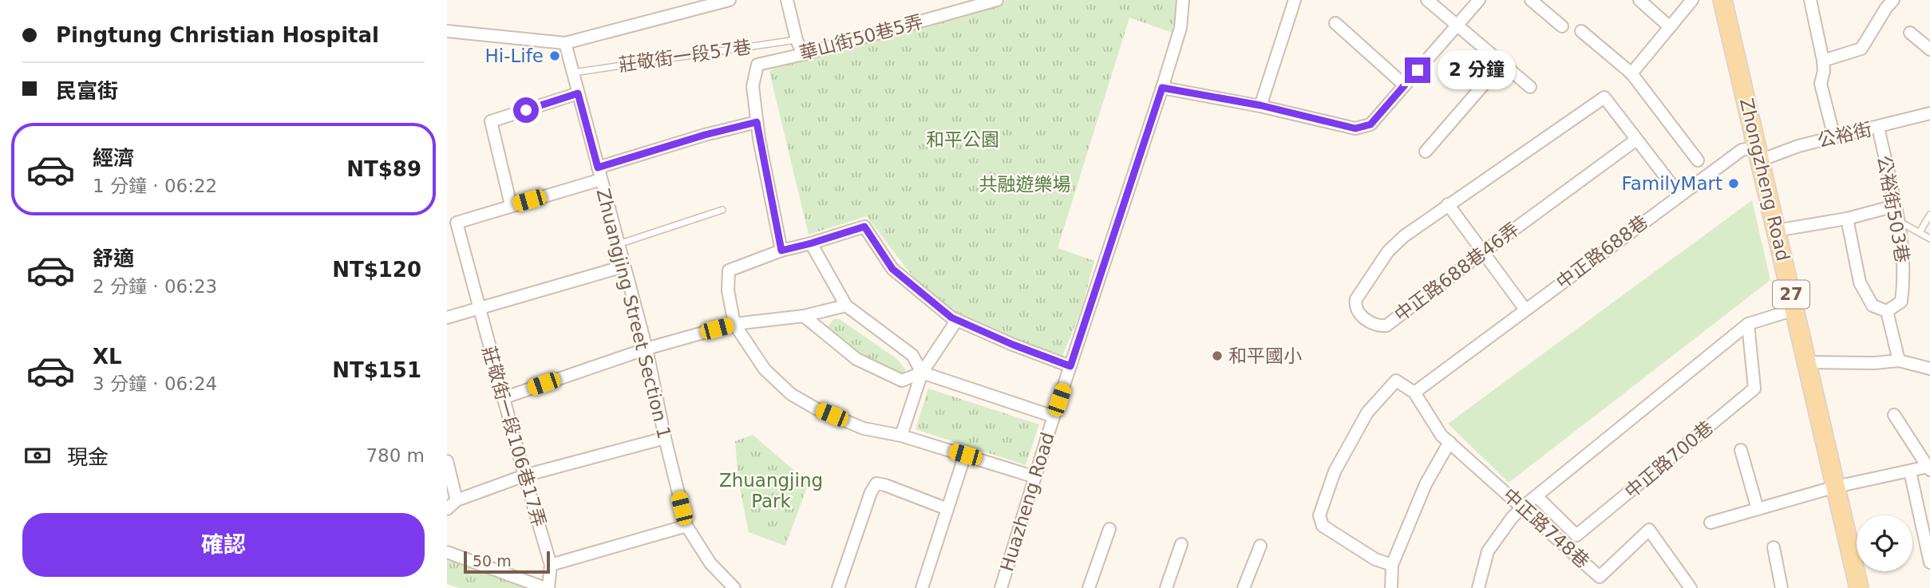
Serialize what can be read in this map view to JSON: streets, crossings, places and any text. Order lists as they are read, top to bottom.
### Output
{
  "streets": {
    "main road": ["Zhongzheng Road", "27"],
    "street": [
      "華山街50巷5弄",
      "公裕街",
      "公裕街503巷",
      "中正路688巷",
      "中正路688巷46弄",
      "Zhuangjing Street Section 1",
      "莊敬街一段106巷17弄",
      "中正路700巷",
      "Huazheng Road",
      "中正路748巷"
    ],
    "lane": ["莊敬街一段57巷"]
  },
  "crossings": [
    ["莊敬街一段57巷", "Zhuangjing Street Section 1"],
    ["公裕街", "Zhongzheng Road"],
    ["公裕街", "公裕街503巷"],
    ["公裕街", "中正路688巷"],
    ["Zhongzheng Road", "中正路688巷"],
    ["中正路688巷", "中正路748巷"]
  ],
  "parks": ["和平公園", "共融遊樂場", "Zhuangjing Park"],
  "places": ["Hi-Life", "FamilyMart", "和平國小"],
  "scale_bar": "50 m",
  "page": {
    "banner": ["Pingtung Christian Hospital", "民富街"],
    "bubble": "2 分鐘",
    "list": [
      {
        "name": "經濟",
        "note": "1 分鐘 · 06:22",
        "value": "NT$89"
      },
      {
        "name": "舒適",
        "note": "2 分鐘 · 06:23",
        "value": "NT$120"
      },
      {
        "name": "XL",
        "note": "3 分鐘 · 06:24",
        "value": "NT$151"
      }
    ],
    "pay": ["現金", "780 m"],
    "buttons": "確認",
    "scale": "50 m"
  }
}
